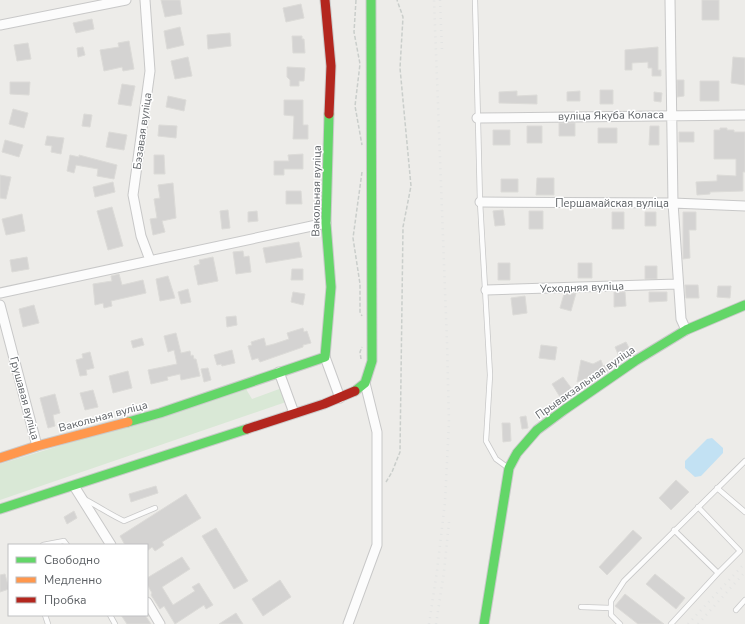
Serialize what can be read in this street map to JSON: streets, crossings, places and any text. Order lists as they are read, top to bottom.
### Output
{
  "streets": {
    "street": [
      "вуліца Якуба Коласа",
      "Бэзавая вуліца",
      "Вакольная вуліца",
      "Першамайская вуліца",
      "Усходняя вуліца",
      "Прывакзальная вуліца",
      "Грушавая вуліца"
    ]
  },
  "crossings": [
    ["Вакольная вуліца", "Грушавая вуліца"]
  ],
  "legend": ["Свободно", "Медленно", "Пробка"]
}
